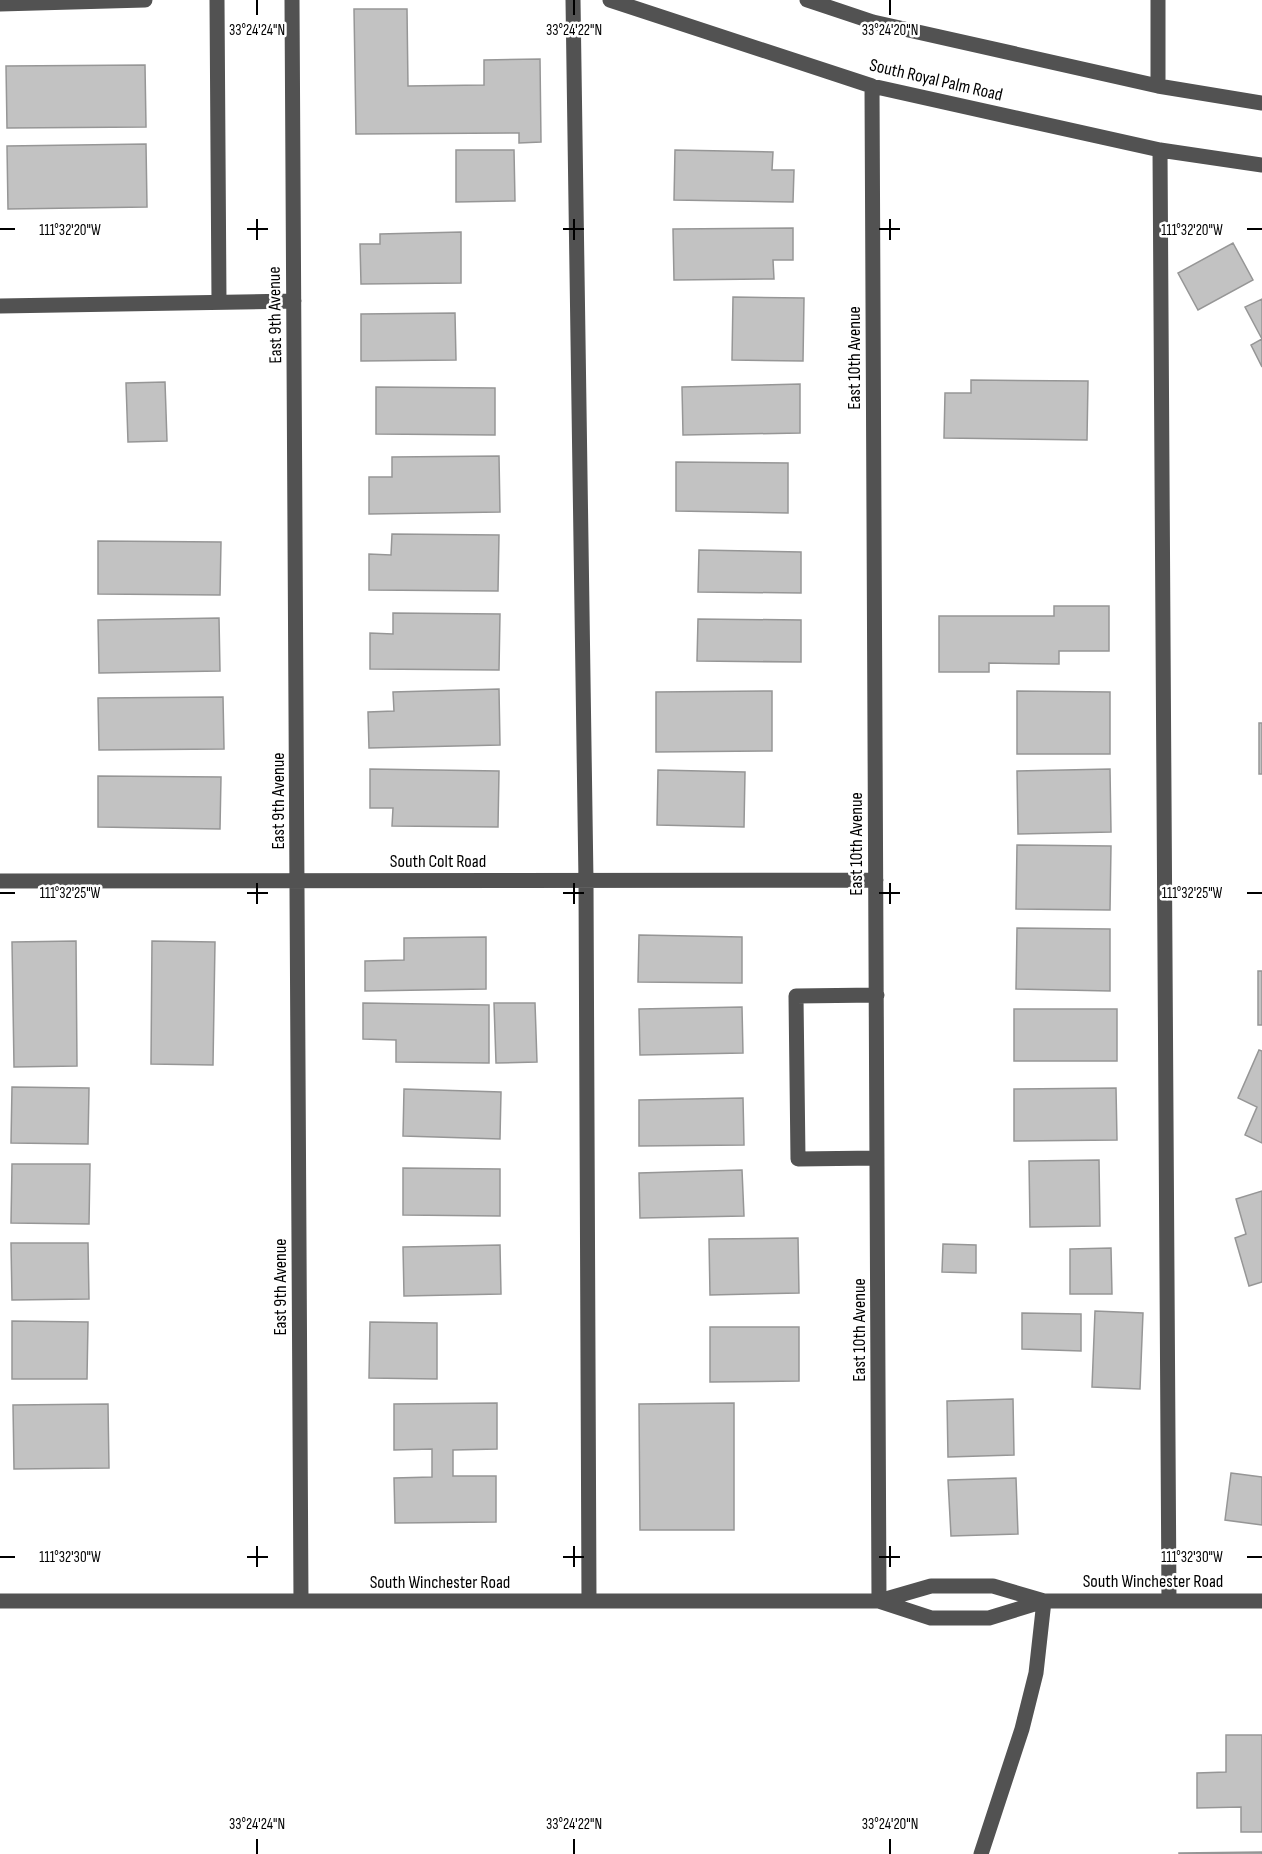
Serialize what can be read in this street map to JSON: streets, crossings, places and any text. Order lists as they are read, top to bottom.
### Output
{
  "streets": {
    "street": [
      "South Royal Palm Road",
      "East 9th Avenue",
      "East 10th Avenue",
      "South Colt Road",
      "South Winchester Road"
    ]
  },
  "crossings": [
    ["South Royal Palm Road", "East 10th Avenue"],
    ["East 9th Avenue", "South Colt Road"],
    ["East 9th Avenue", "South Winchester Road"],
    ["East 10th Avenue", "South Colt Road"],
    ["East 10th Avenue", "South Winchester Road"]
  ],
  "coordinates": [
    "33°24'24\"N",
    "33°24'22\"N",
    "33°24'20\"N",
    "111°32'20\"W",
    "111°32'25\"W",
    "111°32'30\"W"
  ]
}
